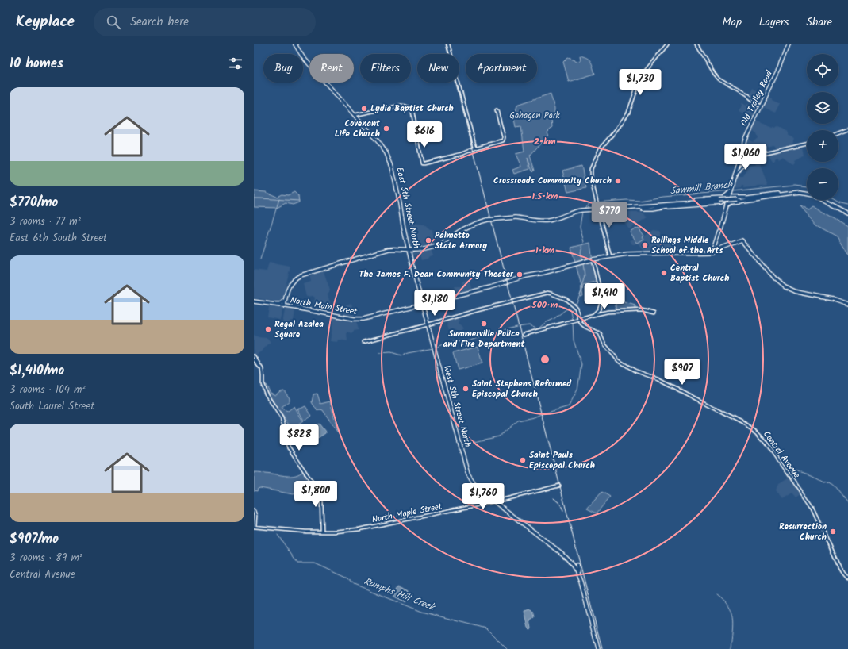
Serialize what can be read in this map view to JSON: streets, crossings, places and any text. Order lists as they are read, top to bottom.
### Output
{
  "streets": {
    "main road": [
      "Old Trolley Road",
      "East 5th Street North",
      "North Main Street",
      "West 5th Street North"
    ],
    "street": ["Central Avenue", "North Maple Street"]
  },
  "crossings": [
    ["Old Trolley Road", "North Main Street"],
    ["East 5th Street North", "North Main Street"],
    ["East 5th Street North", "West 5th Street North"],
    ["North Main Street", "West 5th Street North"],
    ["West 5th Street North", "Central Avenue"],
    ["West 5th Street North", "North Maple Street"]
  ],
  "water": ["Sawmill Branch", "Rumphs Hill Creek"],
  "parks": ["Gahagan Park"],
  "places": [
    "Lydia Baptist Church",
    "Covenant Life Church",
    "Crossroads Community Church",
    "Palmetto State Armory",
    "Rollings Middle School of the Arts",
    "Central Baptist Church",
    "The James F. Dean Community Theater",
    "Summerville Police and Fire Department",
    "Regal Azalea Square",
    "Saint Stephens Reformed Episcopal Church",
    "Saint Pauls Episcopal Church",
    "Resurrection Church"
  ],
  "page": {
    "header": "Keyplace",
    "search": "Search here",
    "nav": ["Map", "Layers", "Share"],
    "heading": "10 homes",
    "map_buttons": ["+", "−"],
    "chip": [
      "Buy",
      "Rent",
      "Filters",
      "New",
      "Apartment"
    ],
    "price": [
      "$1,730",
      "$616",
      "$1,060",
      "$770",
      "$1,410",
      "$1,180",
      "$907",
      "$828",
      "$1,800",
      "$1,760"
    ],
    "list": [
      {
        "name": "$770/mo",
        "note": "3 rooms · 77 m² · East 6th South Street"
      },
      {
        "name": "$1,410/mo",
        "note": "3 rooms · 104 m² · South Laurel Street"
      },
      {
        "name": "$907/mo",
        "note": "3 rooms · 89 m² · Central Avenue"
      }
    ]
  },
  "rings": [
    "2 km",
    "1.5 km",
    "1 km",
    "500 m"
  ]
}
